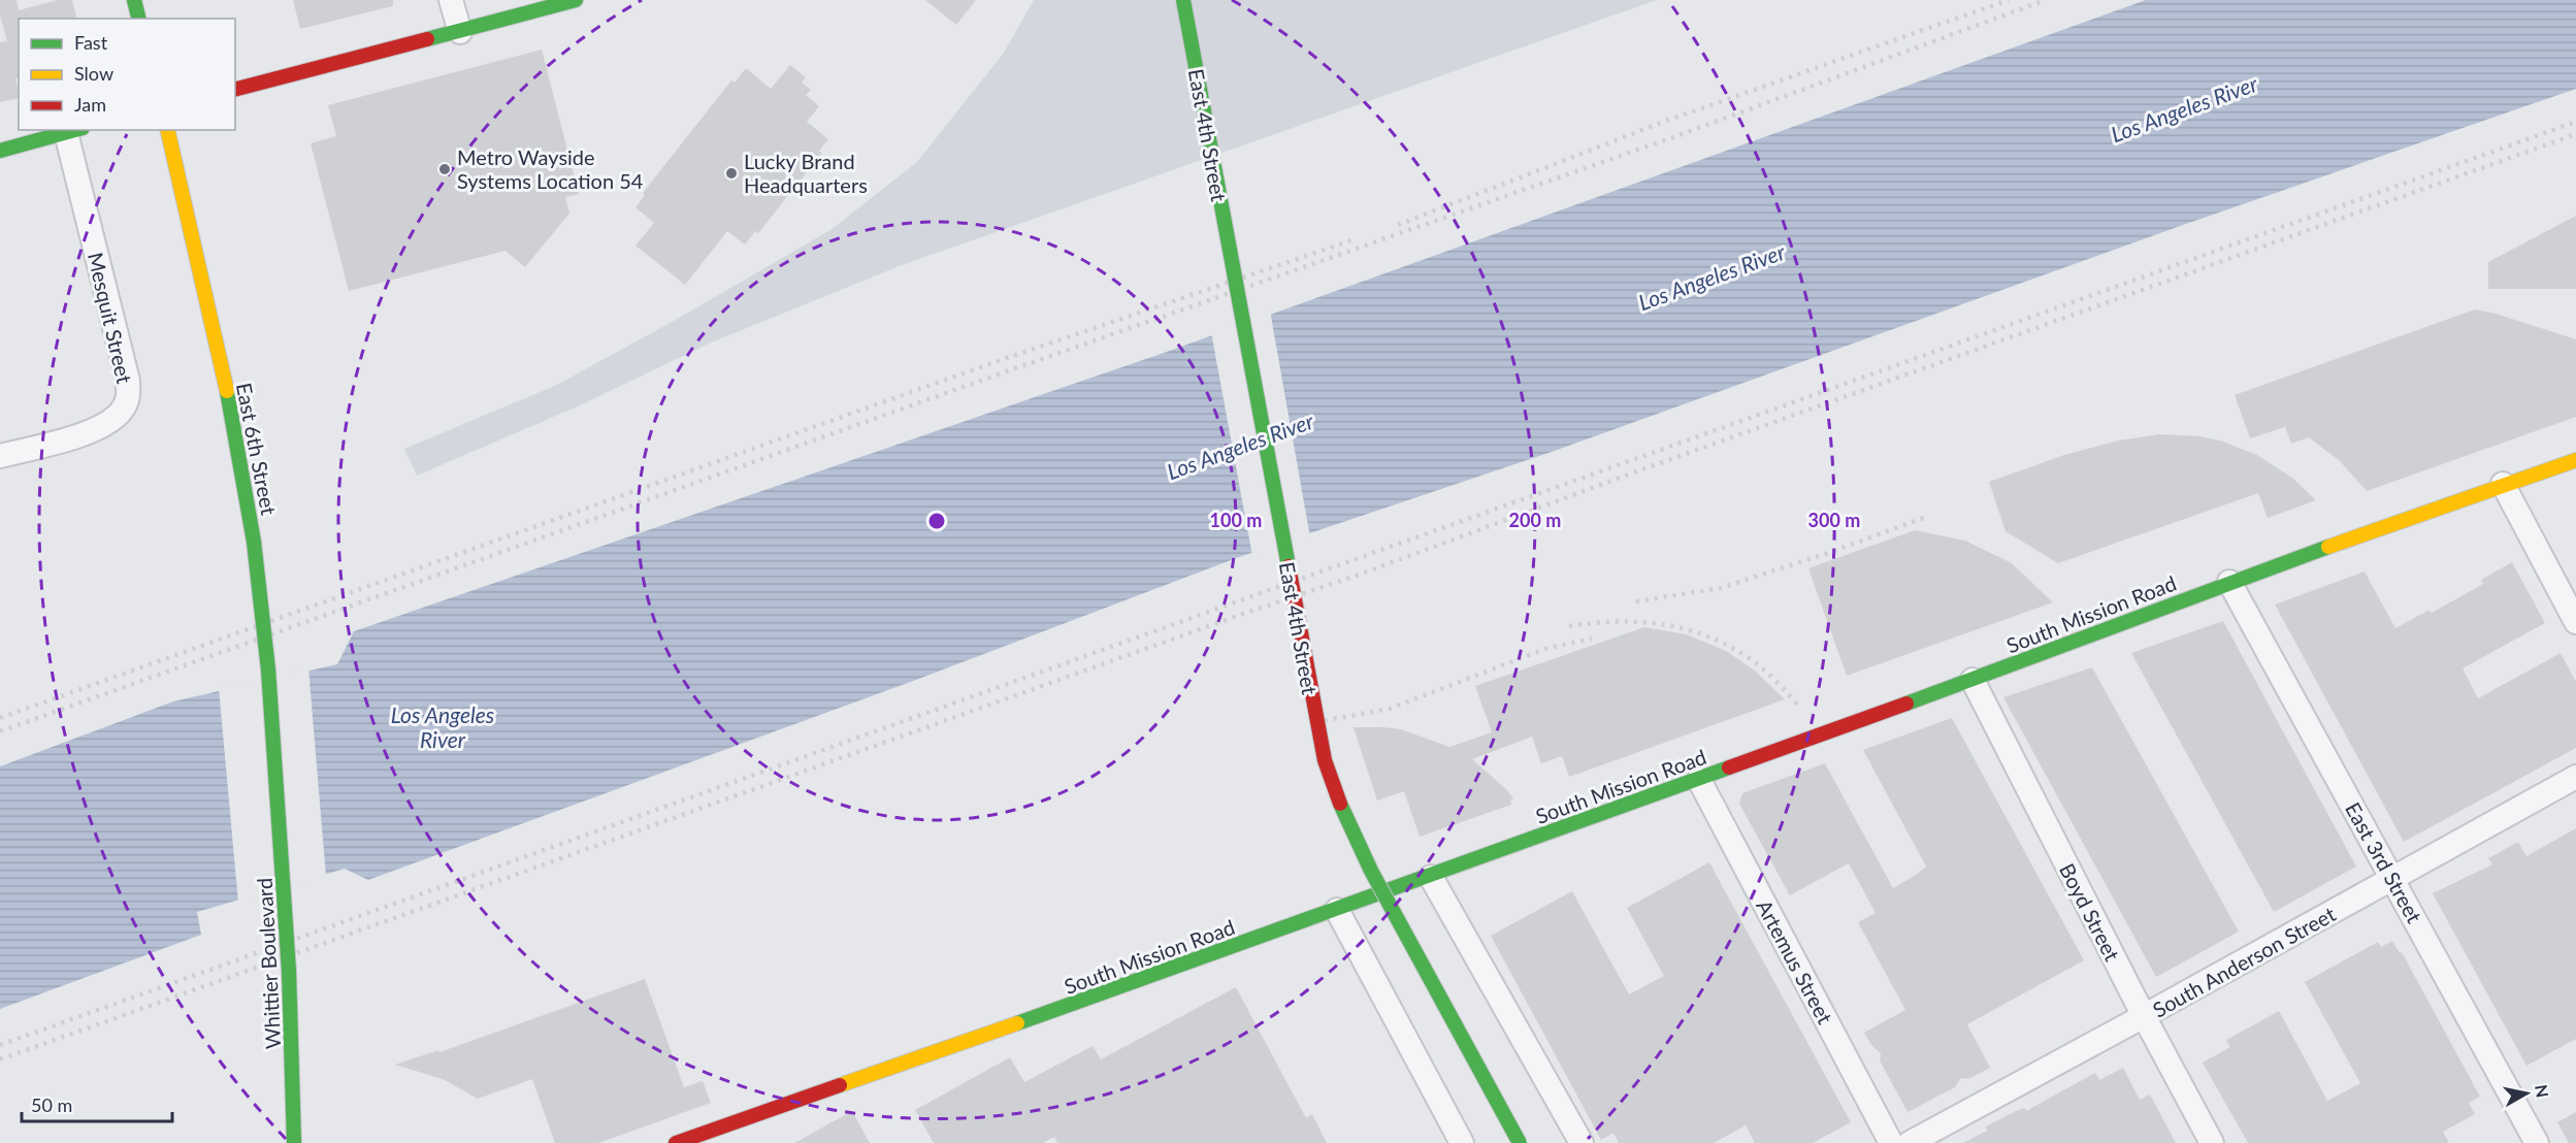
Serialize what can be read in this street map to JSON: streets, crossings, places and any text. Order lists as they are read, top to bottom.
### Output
{
  "streets": {
    "street": [
      "East 4th Street",
      "Mesquit Street",
      "East 6th Street",
      "South Mission Road",
      "East 3rd Street",
      "Boyd Street",
      "Artemus Street",
      "South Anderson Street",
      "Whittier Boulevard"
    ]
  },
  "crossings": [
    ["East 6th Street", "Whittier Boulevard"],
    ["South Mission Road", "East 3rd Street"],
    ["South Mission Road", "Boyd Street"],
    ["South Mission Road", "Artemus Street"],
    ["East 3rd Street", "South Anderson Street"],
    ["Boyd Street", "South Anderson Street"]
  ],
  "water": ["Los Angeles River"],
  "places": ["Metro Wayside Systems Location 54", "Lucky Brand Headquarters"],
  "legend": ["Fast", "Slow", "Jam"],
  "scale_bar": "50 m",
  "north": "right",
  "rings": ["100 m", "200 m", "300 m"]
}
